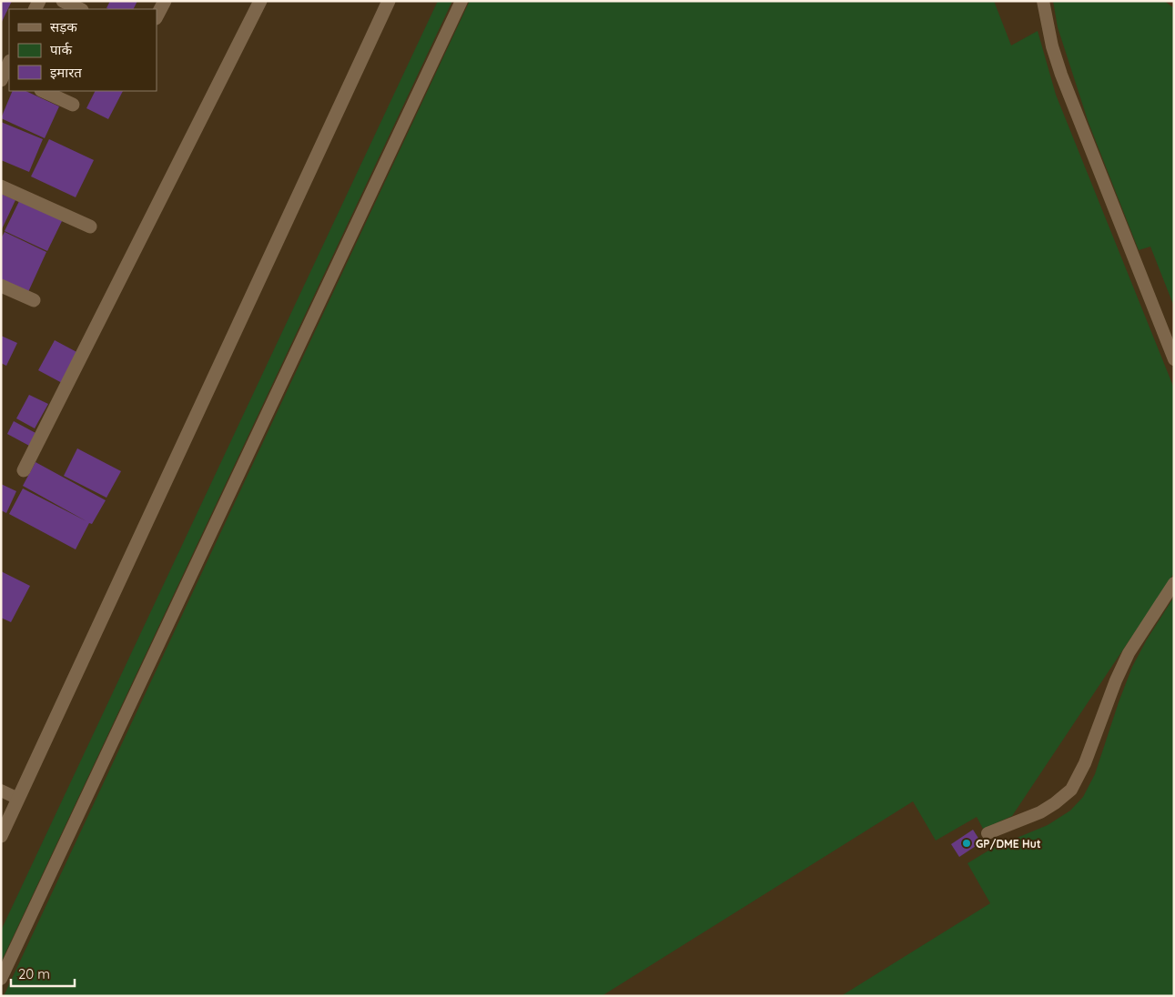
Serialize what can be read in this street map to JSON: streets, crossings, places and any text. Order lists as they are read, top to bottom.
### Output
{
  "places": ["GP/DME Hut"],
  "legend": ["सड़क", "पार्क", "इमारत"],
  "scale_bar": "20 m"
}
